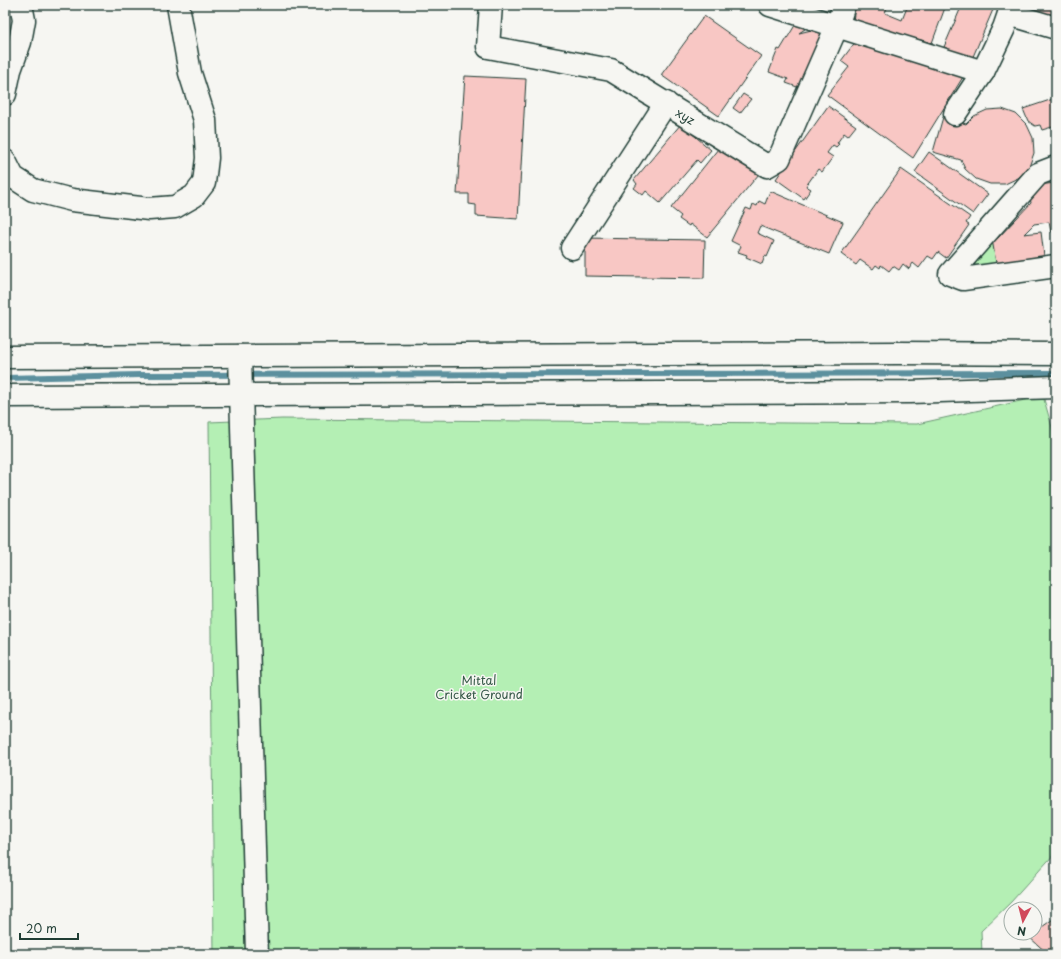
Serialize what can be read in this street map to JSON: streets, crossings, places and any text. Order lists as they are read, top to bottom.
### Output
{
  "streets": {
    "street": ["xyz"]
  },
  "parks": ["Mittal Cricket Ground"],
  "scale_bar": "20 m",
  "north": "bottom"
}
